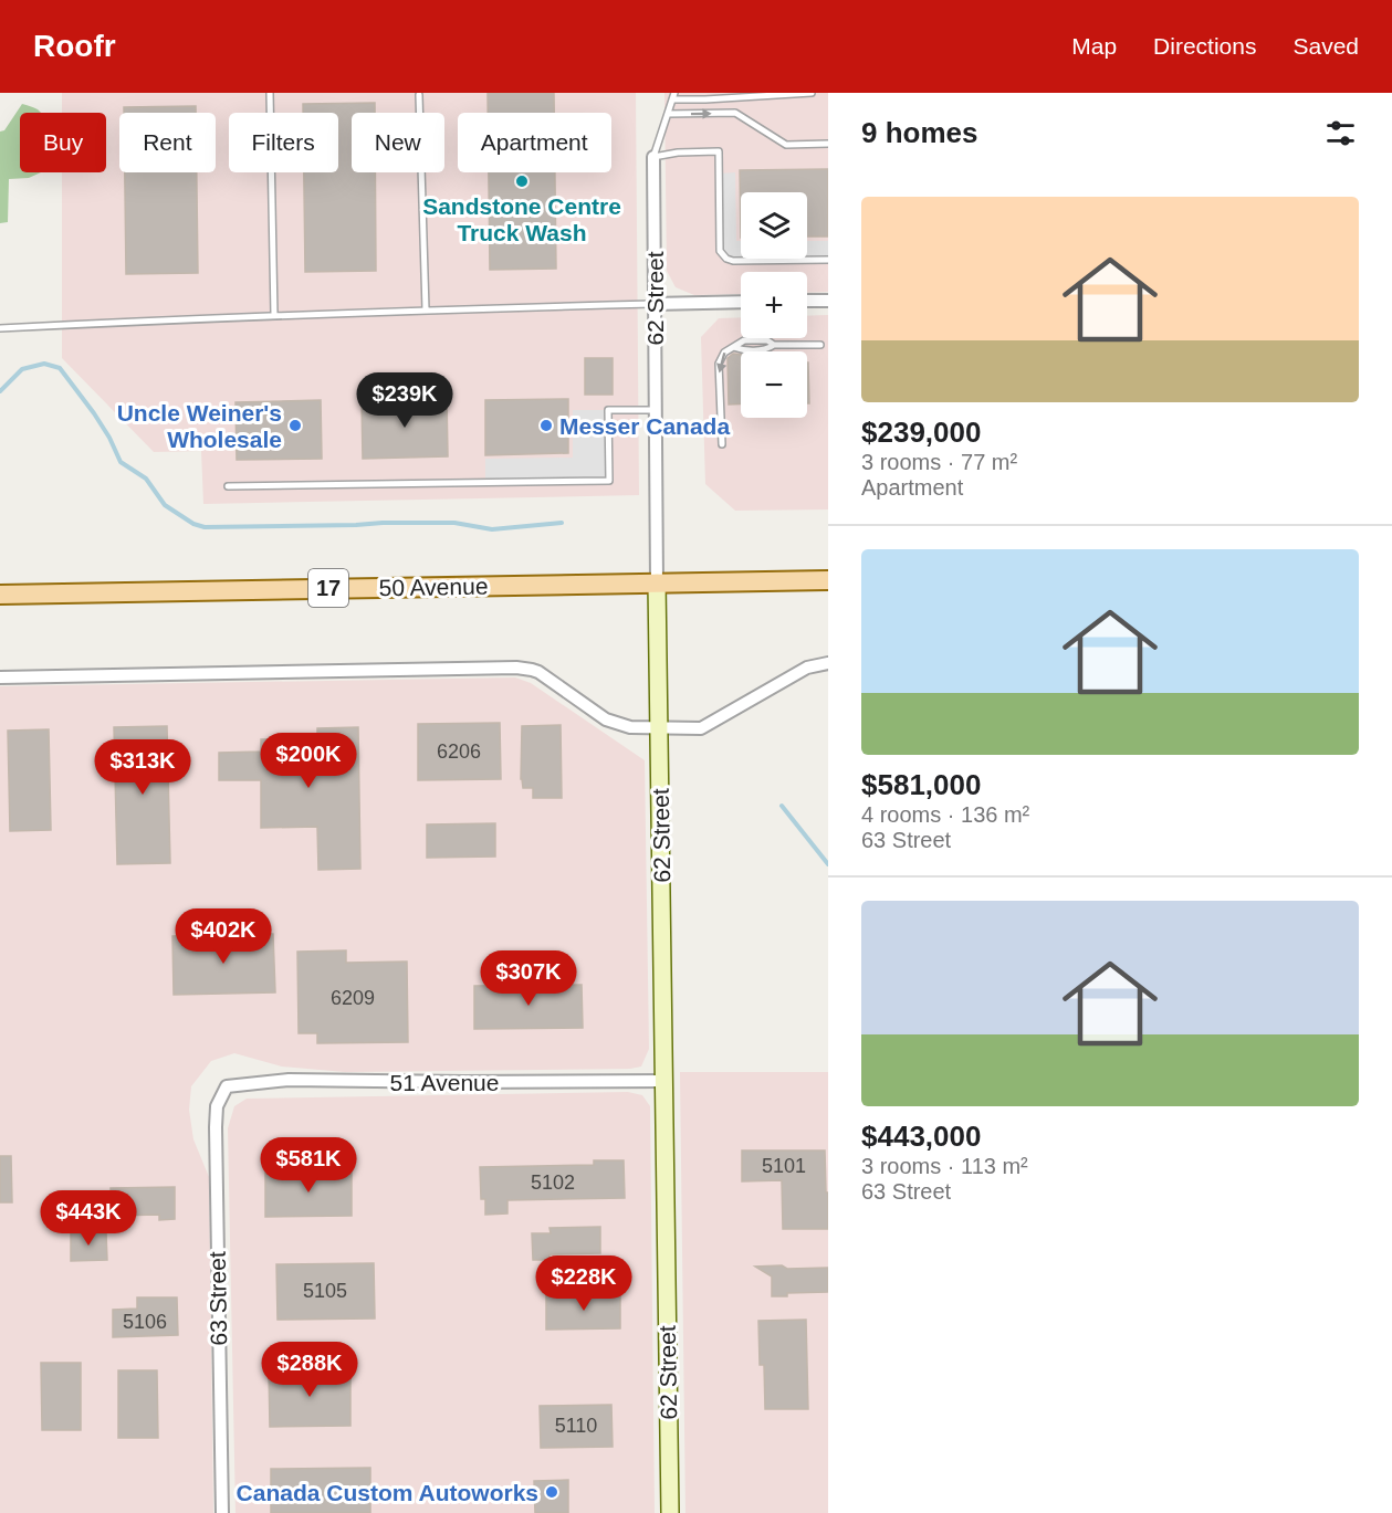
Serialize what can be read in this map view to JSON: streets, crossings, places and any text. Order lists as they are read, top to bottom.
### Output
{
  "streets": {
    "main road": ["62 Street", "50 Avenue", "17"],
    "street": ["51 Avenue", "63 Street"]
  },
  "crossings": [
    ["62 Street", "50 Avenue"],
    ["62 Street", "51 Avenue"],
    ["51 Avenue", "63 Street"]
  ],
  "places": [
    "Sandstone Centre Truck Wash",
    "Uncle Weiner's Wholesale",
    "Messer Canada",
    "Canada Custom Autoworks"
  ],
  "house_numbers": [
    "6206",
    "6209",
    "5101",
    "5102",
    "5105",
    "5106",
    "5110"
  ],
  "page": {
    "header": "Roofr",
    "nav": ["Map", "Directions", "Saved"],
    "heading": "9 homes",
    "chip": [
      "Buy",
      "Rent",
      "Filters",
      "New",
      "Apartment"
    ],
    "list": [
      {
        "name": "$239,000",
        "note": "3 rooms · 77 m² · Apartment"
      },
      {
        "name": "$581,000",
        "note": "4 rooms · 136 m² · 63 Street"
      },
      {
        "name": "$443,000",
        "note": "3 rooms · 113 m² · 63 Street"
      }
    ],
    "map_buttons": ["+", "−"],
    "price": [
      "$239K",
      "$200K",
      "$313K",
      "$402K",
      "$307K",
      "$581K",
      "$443K",
      "$228K",
      "$288K"
    ]
  }
}
